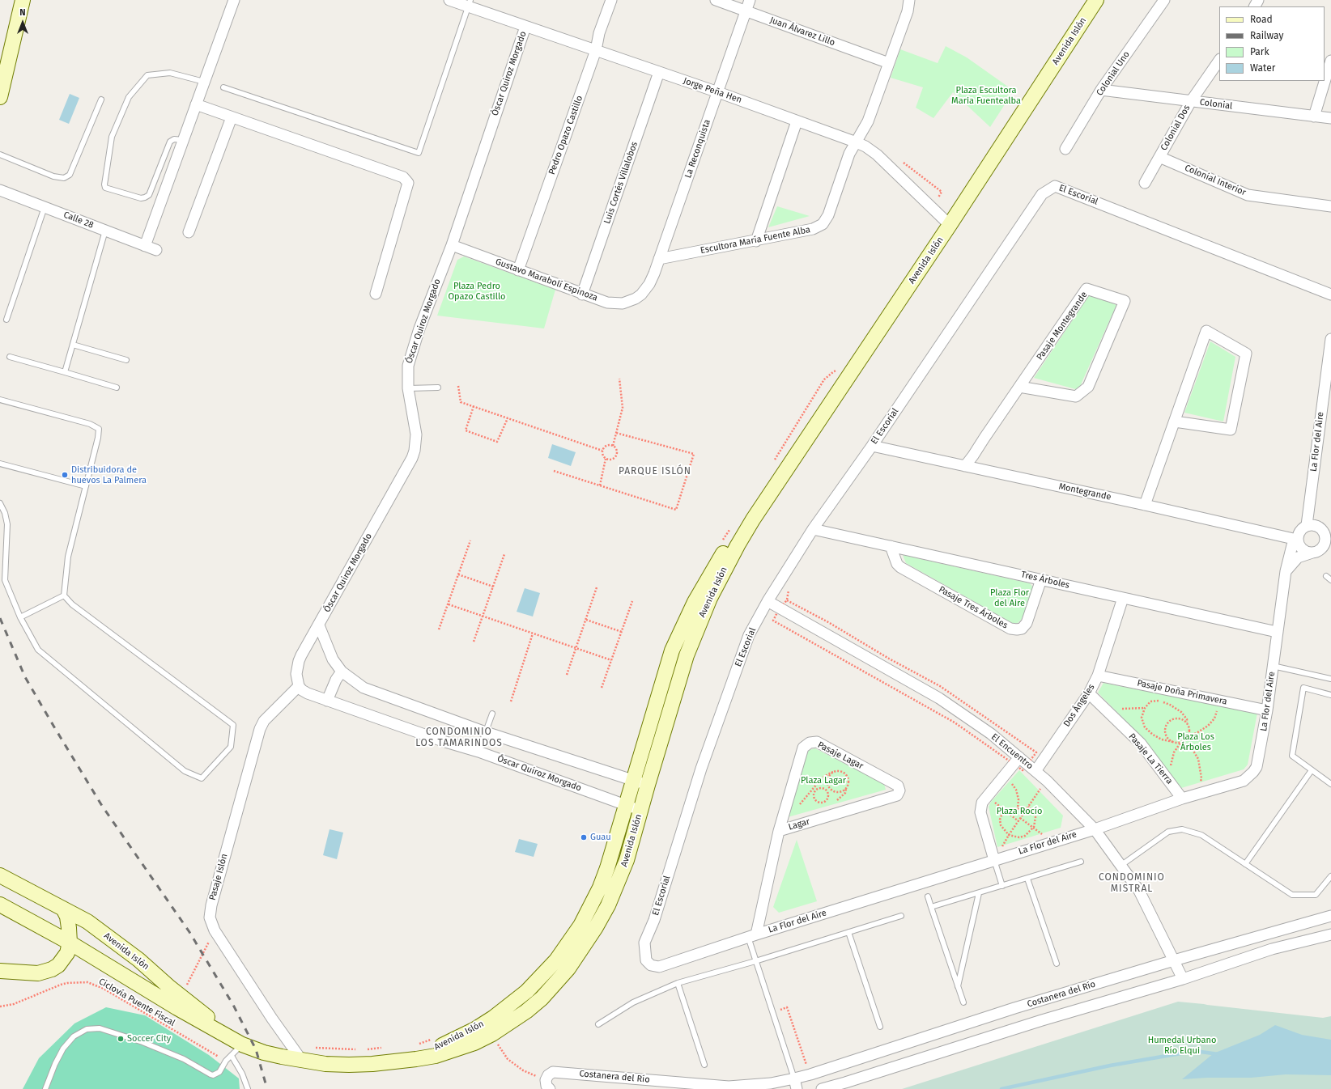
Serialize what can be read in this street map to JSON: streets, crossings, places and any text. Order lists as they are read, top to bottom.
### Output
{
  "streets": {
    "main road": ["Avenida Islón"],
    "street": [
      "Juan Álvarez Lillo",
      "Óscar Quiroz Morgado",
      "Colonial Uno",
      "Jorge Peña Hen",
      "Colonial",
      "Colonial Dos",
      "Pedro Opazo Castillo",
      "La Reconquista",
      "Colonial Interior",
      "Luis Cortés Villalobos",
      "El Escorial",
      "Calle 28",
      "Escultora María Fuente Alba",
      "Gustavo Marabolí Espinoza",
      "Pasaje Montegrande",
      "La Flor del Aire",
      "Montegrande",
      "Tres Árboles",
      "Pasaje Tres Árboles",
      "Pasaje Doña Primavera",
      "Dos Ángeles",
      "El Encuentro",
      "Pasaje Lagar",
      "Pasaje La Tierra",
      "Lagar",
      "Pasaje Islón",
      "Costanera del Río"
    ],
    "path": ["Ciclovía Puente Fiscal"]
  },
  "crossings": [
    ["Juan Álvarez Lillo", "La Reconquista"],
    ["Juan Álvarez Lillo", "Escultora María Fuente Alba"],
    ["Avenida Islón", "Óscar Quiroz Morgado"],
    ["Avenida Islón", "Jorge Peña Hen"],
    ["Avenida Islón", "Pasaje Islón"],
    ["Óscar Quiroz Morgado", "Jorge Peña Hen"],
    ["Óscar Quiroz Morgado", "Gustavo Marabolí Espinoza"],
    ["Óscar Quiroz Morgado", "Pasaje Islón"],
    ["Colonial Uno", "Colonial"],
    ["Jorge Peña Hen", "Pedro Opazo Castillo"],
    ["Jorge Peña Hen", "La Reconquista"],
    ["Jorge Peña Hen", "Luis Cortés Villalobos"],
    ["Jorge Peña Hen", "Escultora María Fuente Alba"],
    ["Colonial", "Colonial Dos"],
    ["Colonial Dos", "Colonial Interior"],
    ["Pedro Opazo Castillo", "Gustavo Marabolí Espinoza"],
    ["La Reconquista", "Escultora María Fuente Alba"],
    ["La Reconquista", "Gustavo Marabolí Espinoza"],
    ["Luis Cortés Villalobos", "Gustavo Marabolí Espinoza"],
    ["El Escorial", "La Flor del Aire"],
    ["El Escorial", "Montegrande"],
    ["El Escorial", "Tres Árboles"],
    ["El Escorial", "El Encuentro"],
    ["Pasaje Montegrande", "Montegrande"],
    ["La Flor del Aire", "Montegrande"],
    ["La Flor del Aire", "Tres Árboles"],
    ["La Flor del Aire", "Pasaje Doña Primavera"],
    ["La Flor del Aire", "El Encuentro"],
    ["La Flor del Aire", "Pasaje La Tierra"],
    ["La Flor del Aire", "Lagar"],
    ["Tres Árboles", "Pasaje Tres Árboles"],
    ["Tres Árboles", "Dos Ángeles"],
    ["Pasaje Doña Primavera", "Dos Ángeles"],
    ["Dos Ángeles", "El Encuentro"],
    ["Dos Ángeles", "Pasaje La Tierra"],
    ["El Encuentro", "Costanera del Río"],
    ["Pasaje Lagar", "Lagar"]
  ],
  "districts": ["PARQUE ISLÓN", "CONDOMINIO LOS TAMARINDOS", "CONDOMINIO MISTRAL"],
  "parks": [
    "Plaza Escultora Maria Fuentealba",
    "Plaza Pedro Opazo Castillo",
    "Plaza Flor del Aire",
    "Plaza Los Árboles",
    "Plaza Lagar",
    "Plaza Rocío",
    "Humedal Urbano Río Elqui"
  ],
  "places": ["Distribuidora de huevos La Palmera", "Guau", "Soccer City"],
  "legend": [
    "Road",
    "Railway",
    "Park",
    "Water"
  ],
  "north": "top"
}
